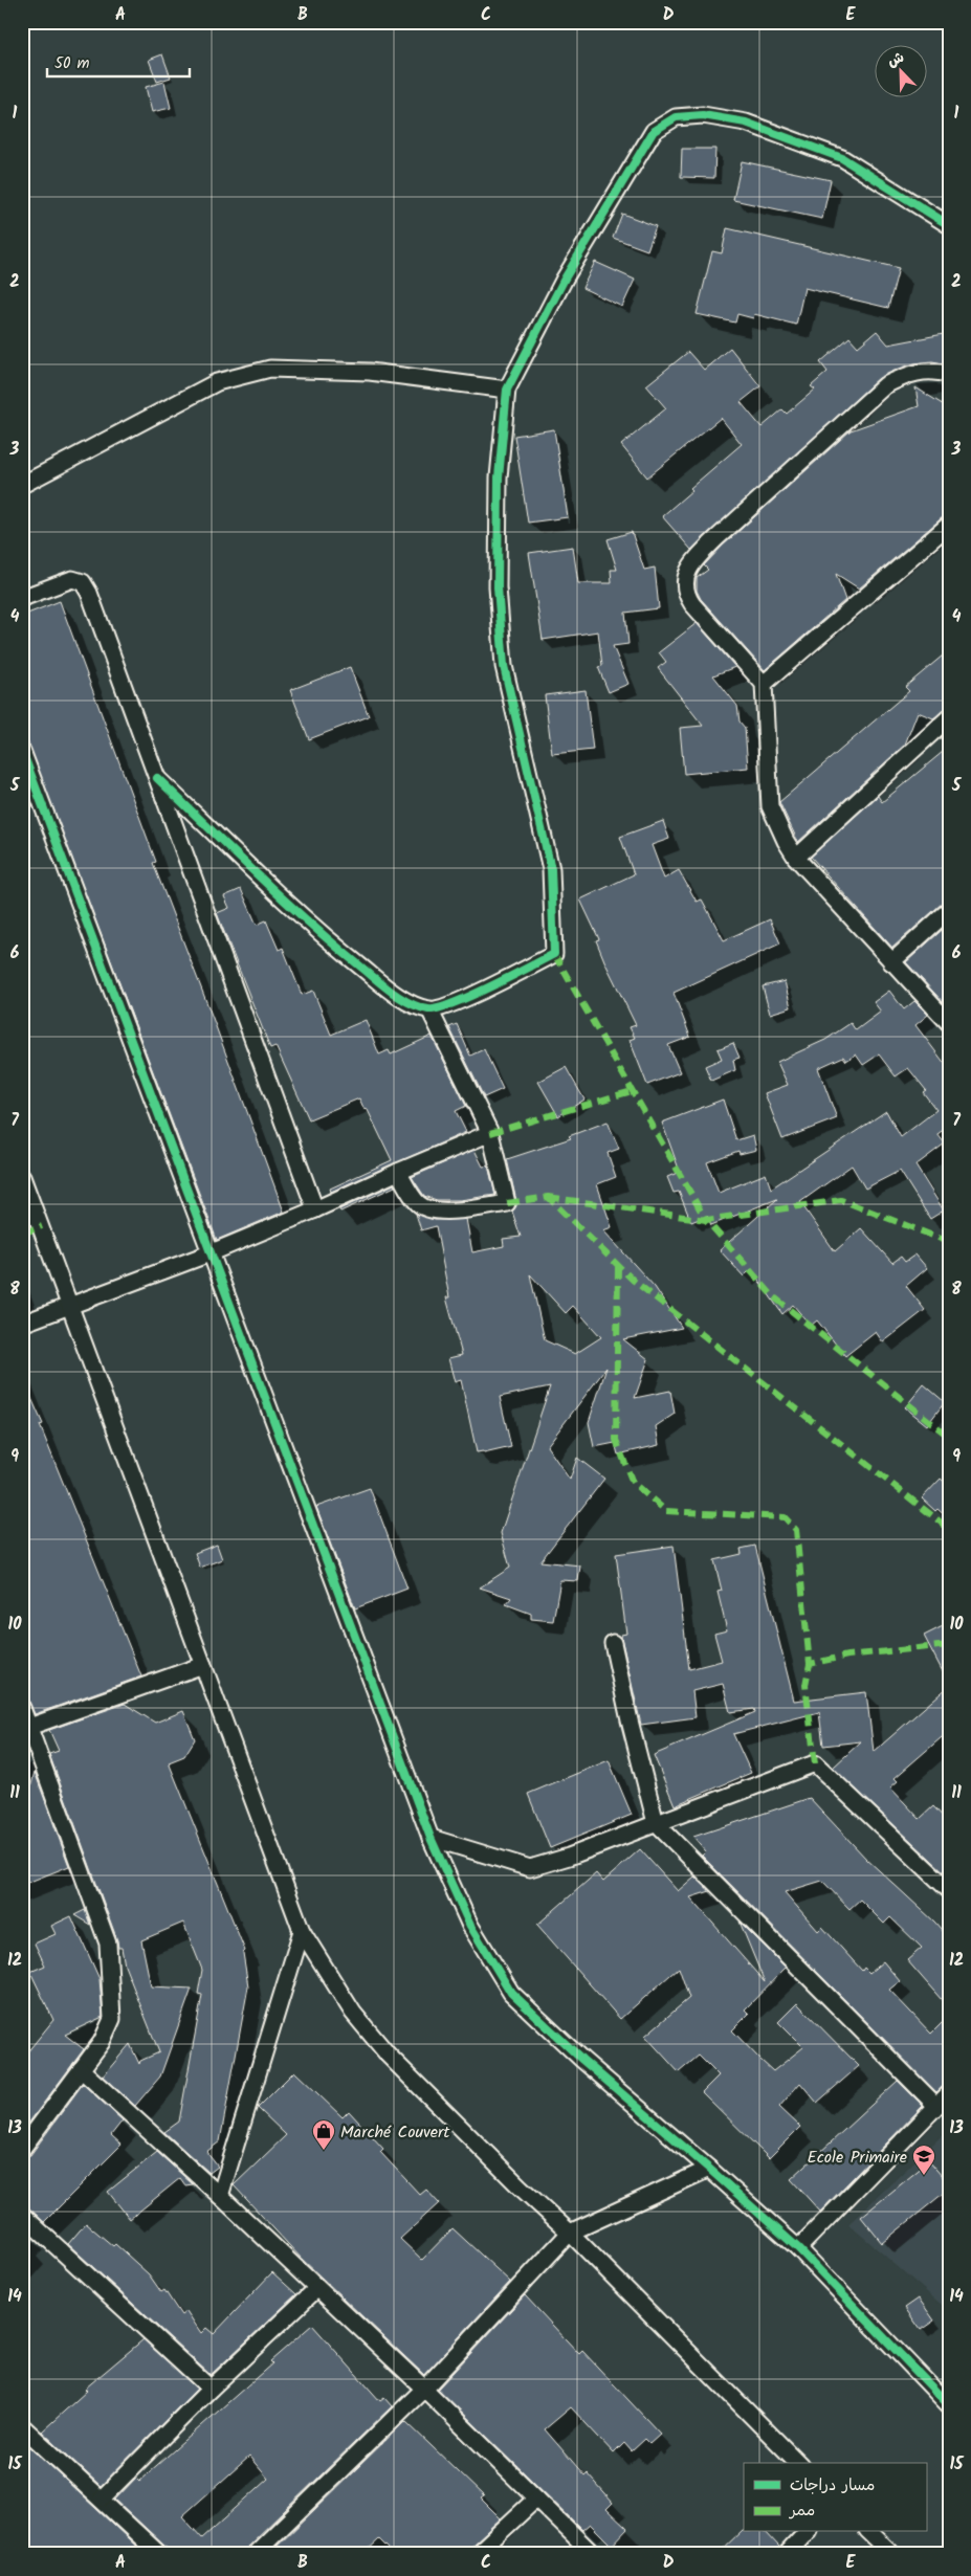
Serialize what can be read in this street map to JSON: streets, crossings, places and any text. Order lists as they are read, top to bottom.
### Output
{
  "places": {
    "shop": ["Marché Couvert"],
    "school or university": ["Ecole Primaire"]
  },
  "legend": ["مسار دراجات", "ممر"],
  "scale_bar": "50 m",
  "north": "top left",
  "grid": {
    "columns": [
      "A",
      "B",
      "C",
      "D",
      "E"
    ],
    "rows": [
      "1",
      "2",
      "3",
      "4",
      "5",
      "6",
      "7",
      "8",
      "9",
      "10",
      "11",
      "12",
      "13",
      "14",
      "15"
    ]
  }
}
